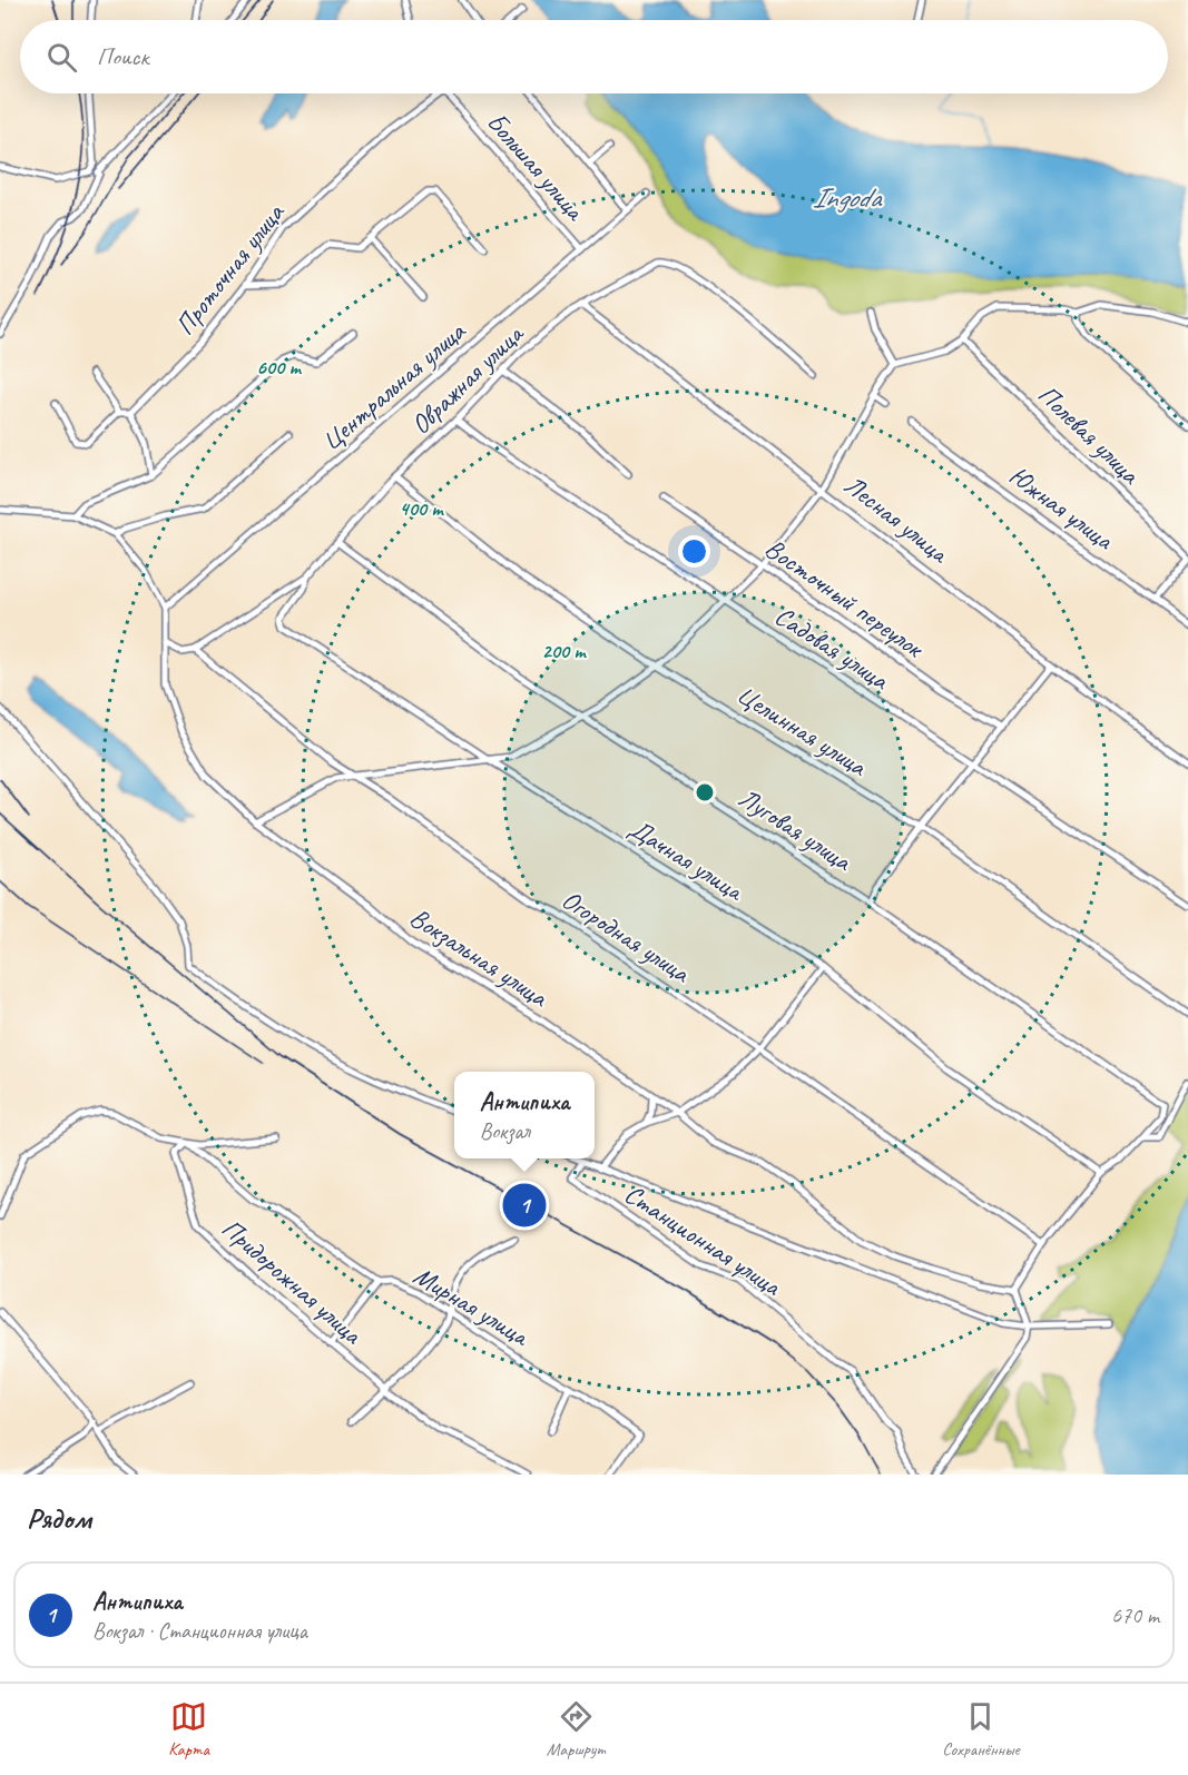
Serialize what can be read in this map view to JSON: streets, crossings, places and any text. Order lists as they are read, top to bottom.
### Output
{
  "streets": {
    "street": [
      "Большая улица",
      "Проточная улица",
      "Овражная улица",
      "Центральная улица",
      "Полевая улица",
      "Южная улица",
      "Лесная улица",
      "Восточный переулок",
      "Садовая улица",
      "Целинная улица",
      "Луговая улица",
      "Дачная улица",
      "Огородная улица",
      "Вокзальная улица",
      "Станционная улица",
      "Придорожная улица",
      "Мирная улица"
    ]
  },
  "crossings": [
    ["Большая улица", "Центральная улица"],
    ["Овражная улица", "Лесная улица"],
    ["Овражная улица", "Садовая улица"],
    ["Овражная улица", "Целинная улица"],
    ["Овражная улица", "Луговая улица"],
    ["Овражная улица", "Дачная улица"],
    ["Овражная улица", "Огородная улица"],
    ["Центральная улица", "Вокзальная улица"],
    ["Придорожная улица", "Мирная улица"]
  ],
  "water": ["Ingoda"],
  "page": {
    "search": "Поиск",
    "popup": ["Антипиха", "Вокзал"],
    "pins": "1",
    "heading": "Рядом",
    "list": [
      {
        "mark": "1",
        "name": "Антипиха",
        "note": "Вокзал · Станционная улица",
        "value": "670 m"
      }
    ],
    "nav": ["Карта", "Маршрут", "Сохранённые"]
  },
  "rings": ["600 m", "400 m", "200 m"]
}
